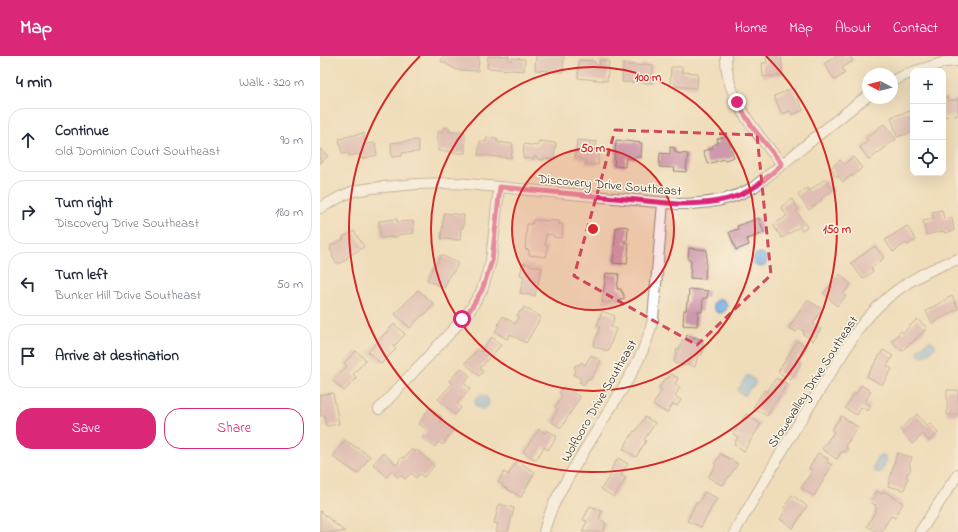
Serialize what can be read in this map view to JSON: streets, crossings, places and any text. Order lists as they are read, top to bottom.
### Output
{
  "streets": {
    "street": ["Discovery Drive Southeast", "Stowevalley Drive Southeast", "Wolfboro Drive Southeast"]
  },
  "crossings": [
    ["Discovery Drive Southeast", "Wolfboro Drive Southeast"]
  ],
  "north": "left",
  "page": {
    "header": "Map",
    "nav": [
      "Home",
      "Map",
      "About",
      "Contact"
    ],
    "heading": ["4 min", "Walk · 320 m"],
    "map_buttons": ["+", "−"],
    "list": [
      ["Continue", "Old Dominion Court Southeast", "90 m"],
      ["Turn right", "Discovery Drive Southeast", "180 m"],
      ["Turn left", "Bunker Hill Drive Southeast", "50 m"],
      "Arrive at destination"
    ],
    "buttons": ["Save", "Share"]
  },
  "rings": ["100 m", "50 m", "150 m"]
}
